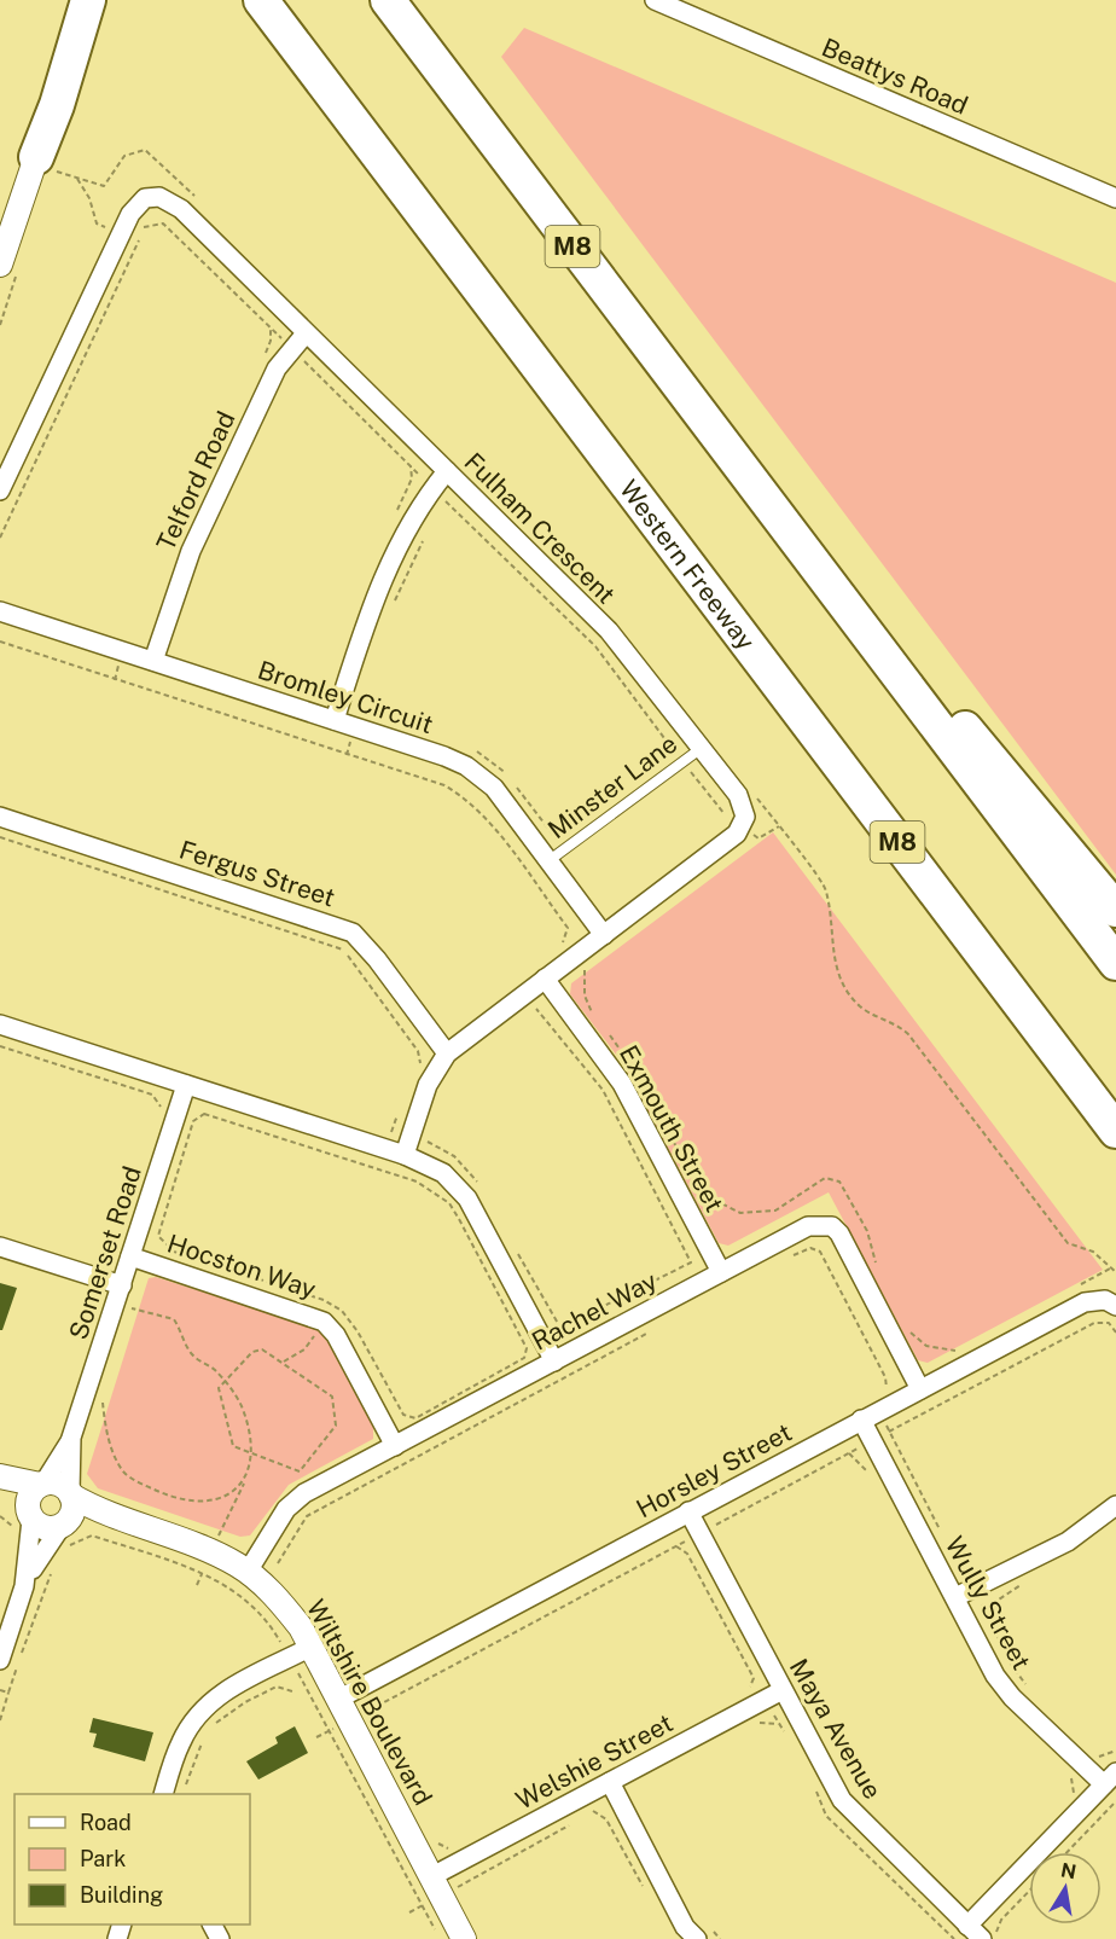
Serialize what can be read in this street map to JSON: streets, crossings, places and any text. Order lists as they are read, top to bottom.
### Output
{
  "streets": {
    "highway": ["M8", "Western Freeway"],
    "street": [
      "Beattys Road",
      "Telford Road",
      "Fulham Crescent",
      "Bromley Circuit",
      "Fergus Street",
      "Exmouth Street",
      "Somerset Road",
      "Hocston Way",
      "Rachel Way",
      "Horsley Street",
      "Wully Street",
      "Wiltshire Boulevard",
      "Maya Avenue",
      "Welshie Street"
    ],
    "lane": ["Minster Lane"]
  },
  "crossings": [
    ["Telford Road", "Fulham Crescent"],
    ["Telford Road", "Bromley Circuit"],
    ["Fulham Crescent", "Minster Lane"],
    ["Bromley Circuit", "Minster Lane"],
    ["Exmouth Street", "Rachel Way"],
    ["Somerset Road", "Hocston Way"],
    ["Somerset Road", "Wiltshire Boulevard"],
    ["Hocston Way", "Rachel Way"],
    ["Rachel Way", "Horsley Street"],
    ["Rachel Way", "Wiltshire Boulevard"],
    ["Horsley Street", "Wully Street"],
    ["Horsley Street", "Wiltshire Boulevard"],
    ["Horsley Street", "Maya Avenue"],
    ["Wiltshire Boulevard", "Welshie Street"],
    ["Maya Avenue", "Welshie Street"]
  ],
  "legend": ["Road", "Park", "Building"],
  "north": "top"
}
